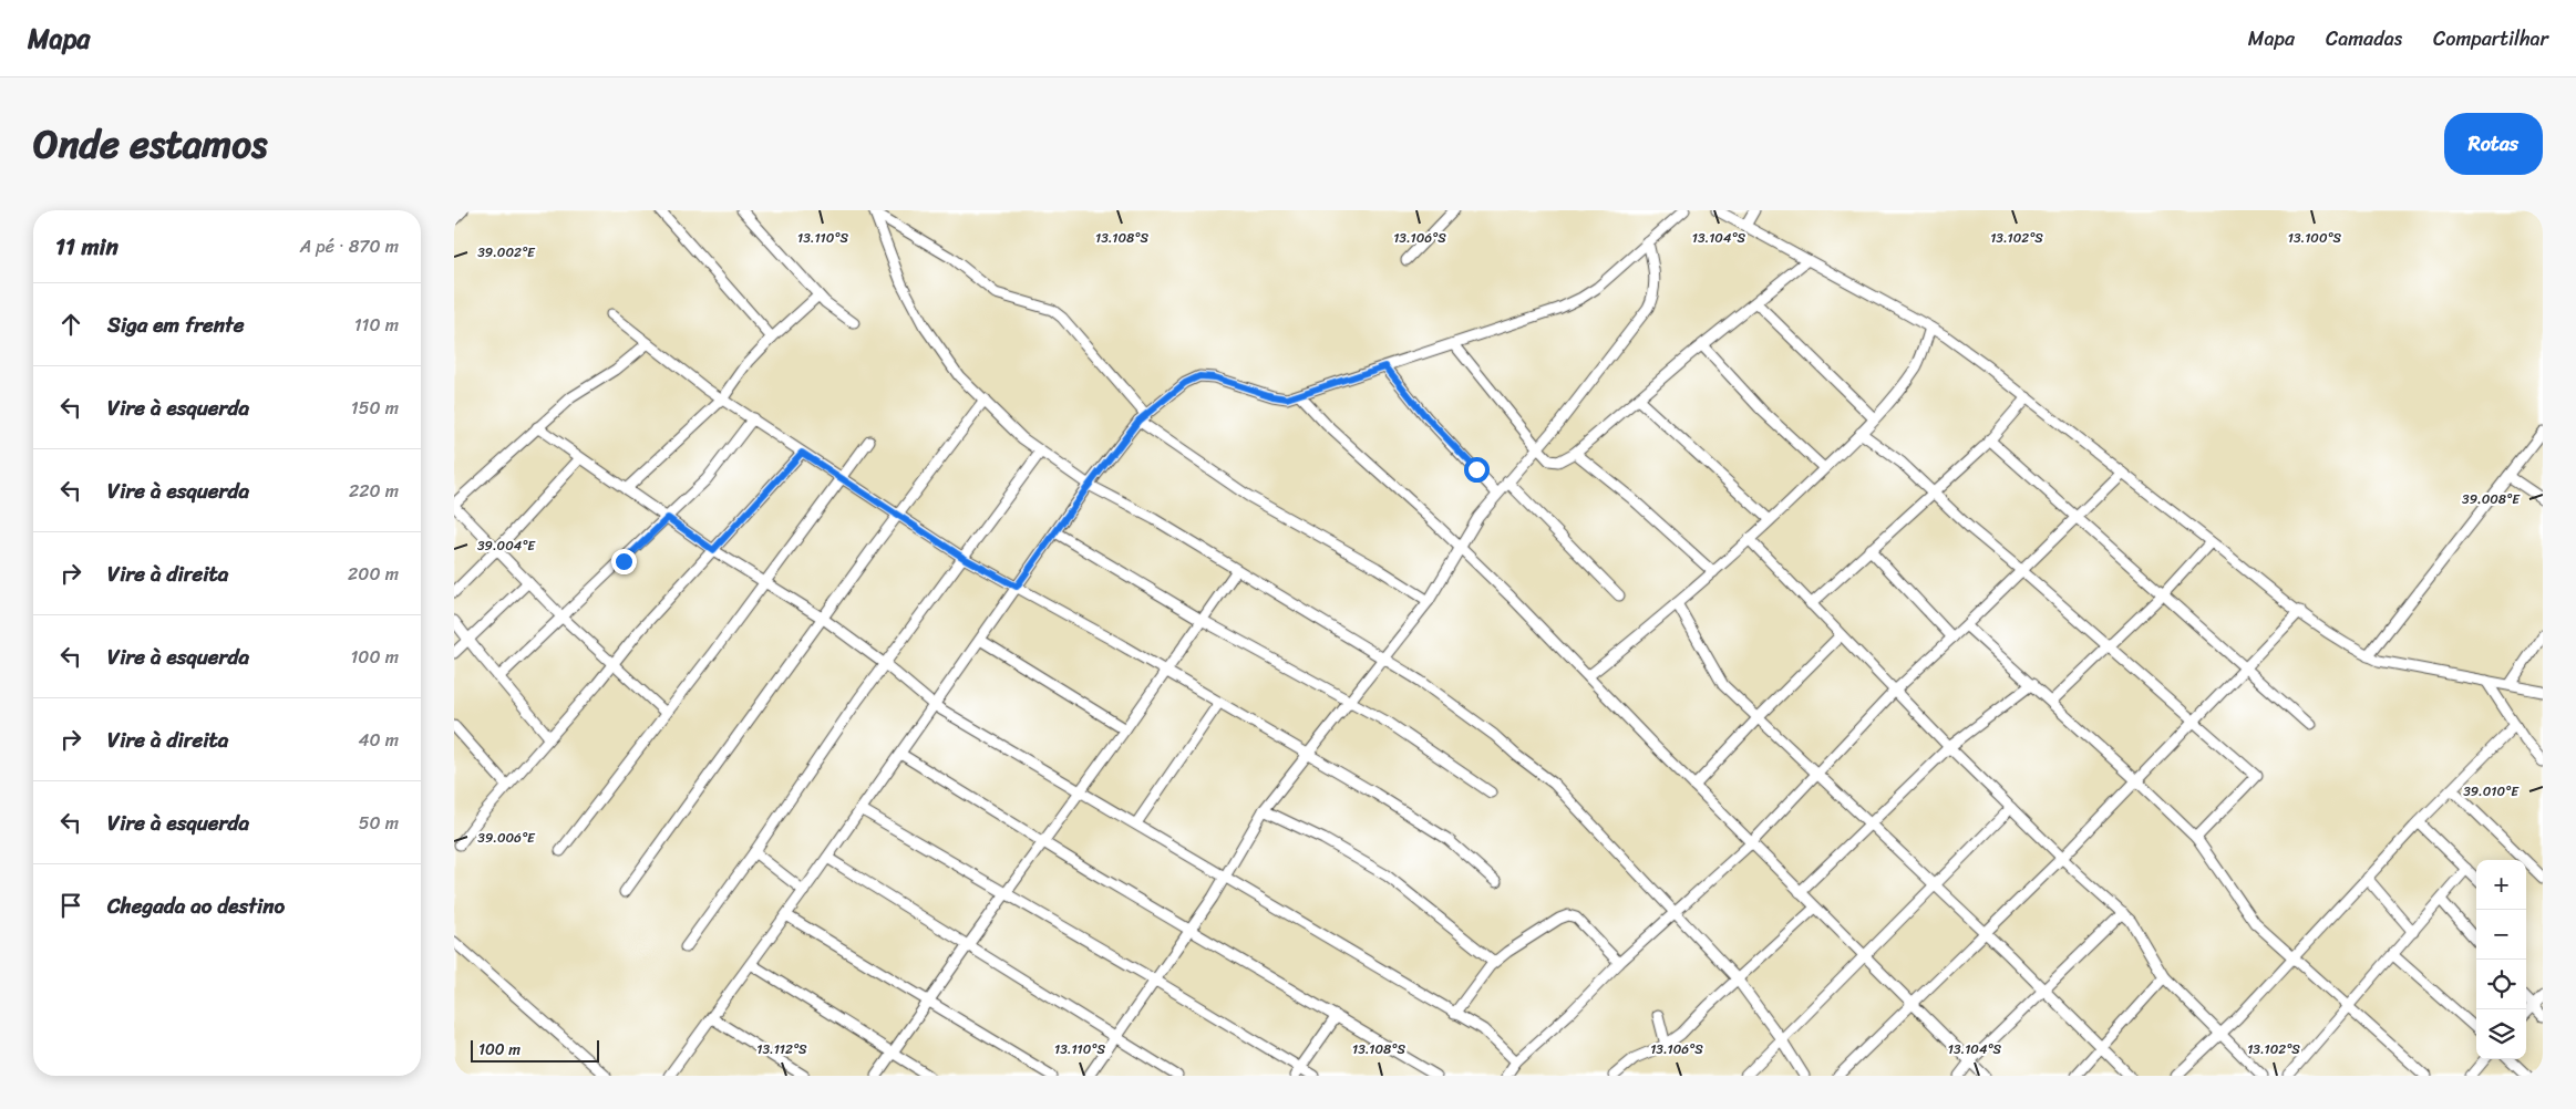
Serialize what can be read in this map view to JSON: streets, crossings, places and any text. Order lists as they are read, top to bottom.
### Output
{
  "scale_bar": "100 m",
  "page": {
    "header": "Mapa",
    "nav": ["Mapa", "Camadas", "Compartilhar"],
    "title": "Onde estamos",
    "buttons": "Rotas",
    "heading": ["11 min", "A pé · 870 m"],
    "list": [
      ["Siga em frente", "110 m"],
      ["Vire à esquerda", "150 m"],
      ["Vire à esquerda", "220 m"],
      ["Vire à direita", "200 m"],
      ["Vire à esquerda", "100 m"],
      ["Vire à direita", "40 m"],
      ["Vire à esquerda", "50 m"],
      "Chegada ao destino"
    ],
    "map_buttons": ["+", "−"],
    "scale": "100 m"
  },
  "coordinates": [
    "13.110°S",
    "13.108°S",
    "13.106°S",
    "13.104°S",
    "13.102°S",
    "13.100°S",
    "39.002°E",
    "39.008°E",
    "39.004°E",
    "39.010°E",
    "39.006°E",
    "13.112°S"
  ]
}
